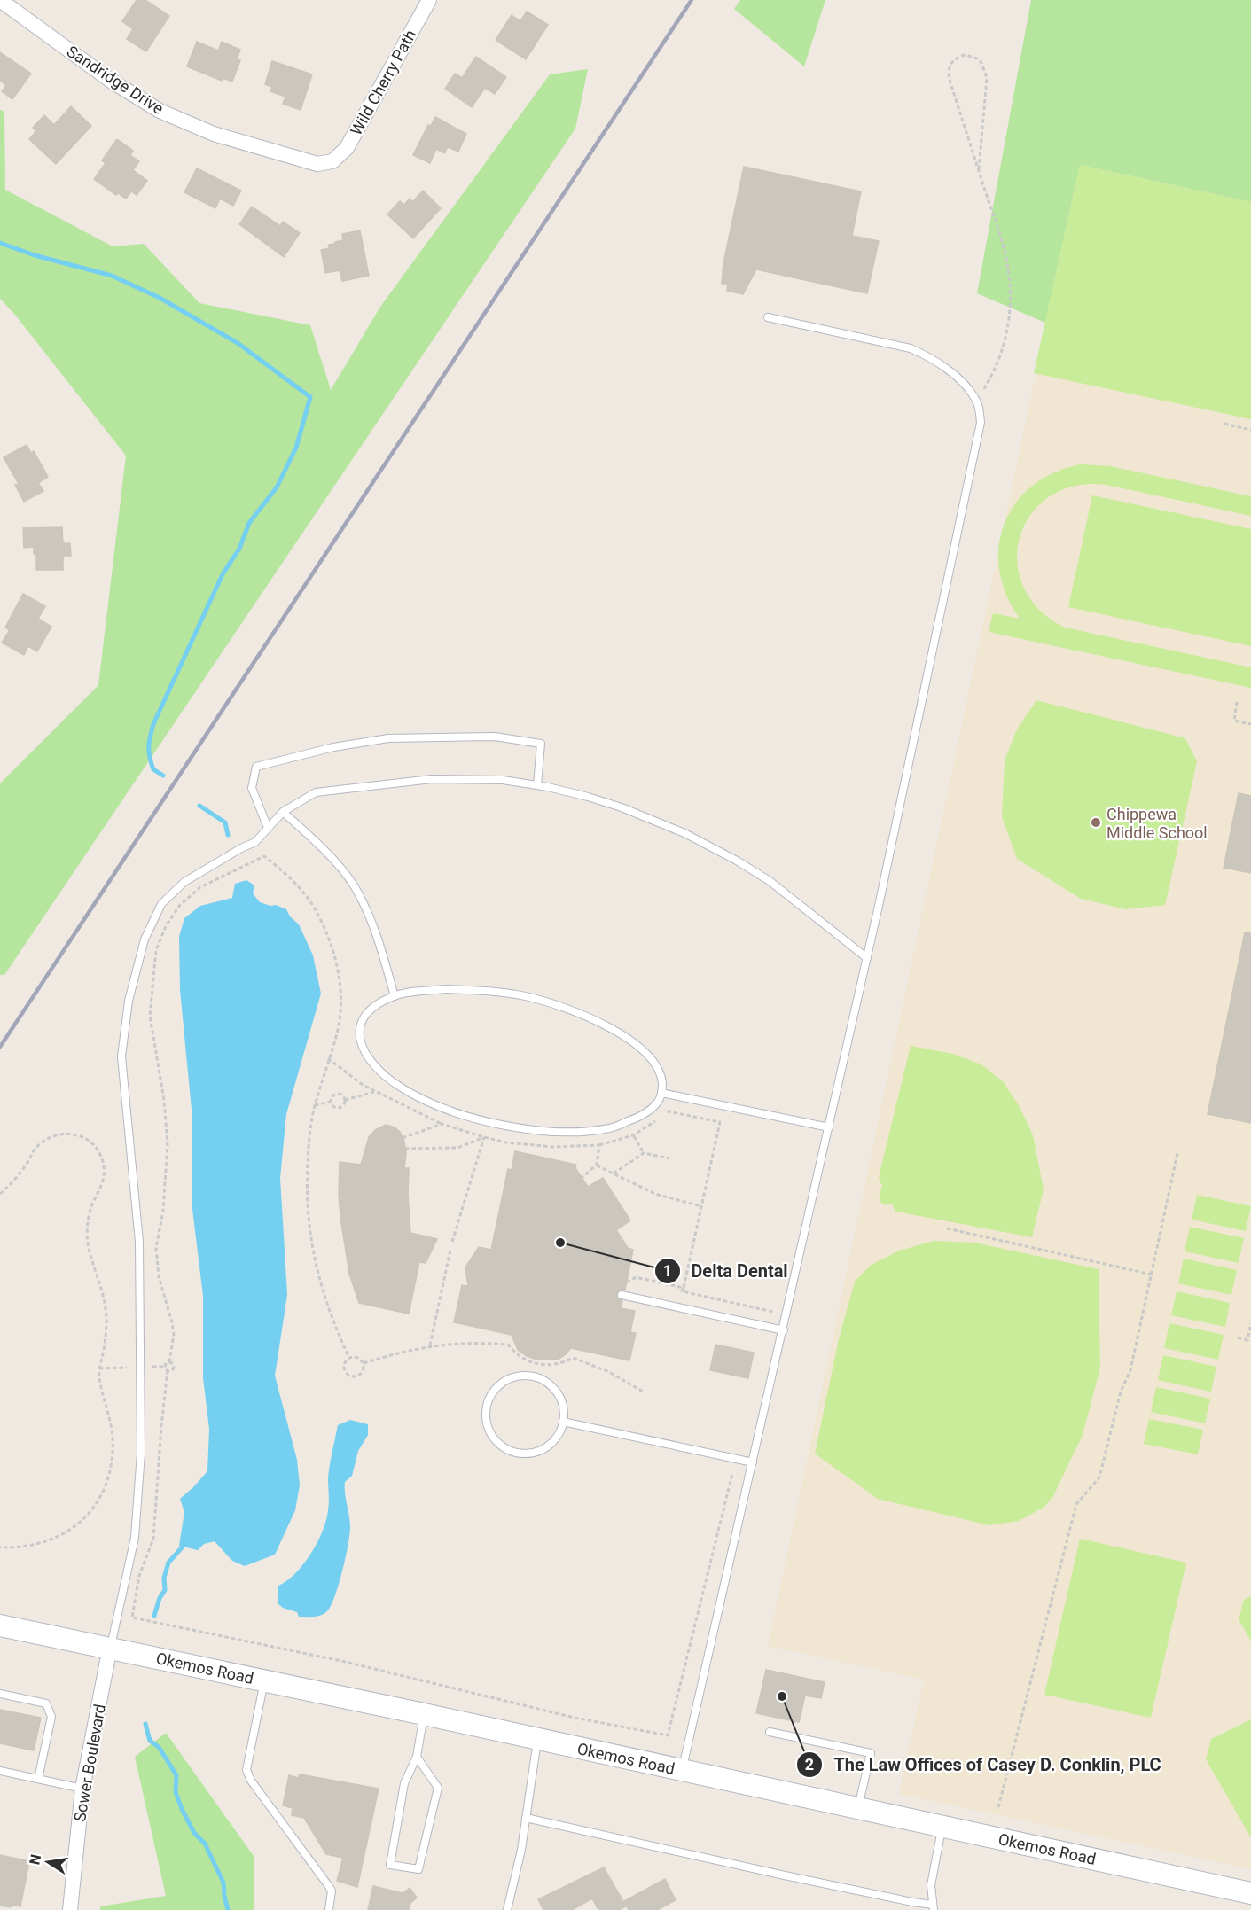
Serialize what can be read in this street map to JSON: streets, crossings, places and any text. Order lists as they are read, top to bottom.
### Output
{
  "streets": {
    "main road": ["Okemos Road"],
    "street": ["Sandridge Drive", "Wild Cherry Path", "Sower Boulevard"]
  },
  "crossings": [
    ["Sandridge Drive", "Wild Cherry Path"],
    ["Okemos Road", "Sower Boulevard"]
  ],
  "places": ["Chippewa Middle School", "Delta Dental", "The Law Offices of Casey D. Conklin, PLC"],
  "north": "left"
}
